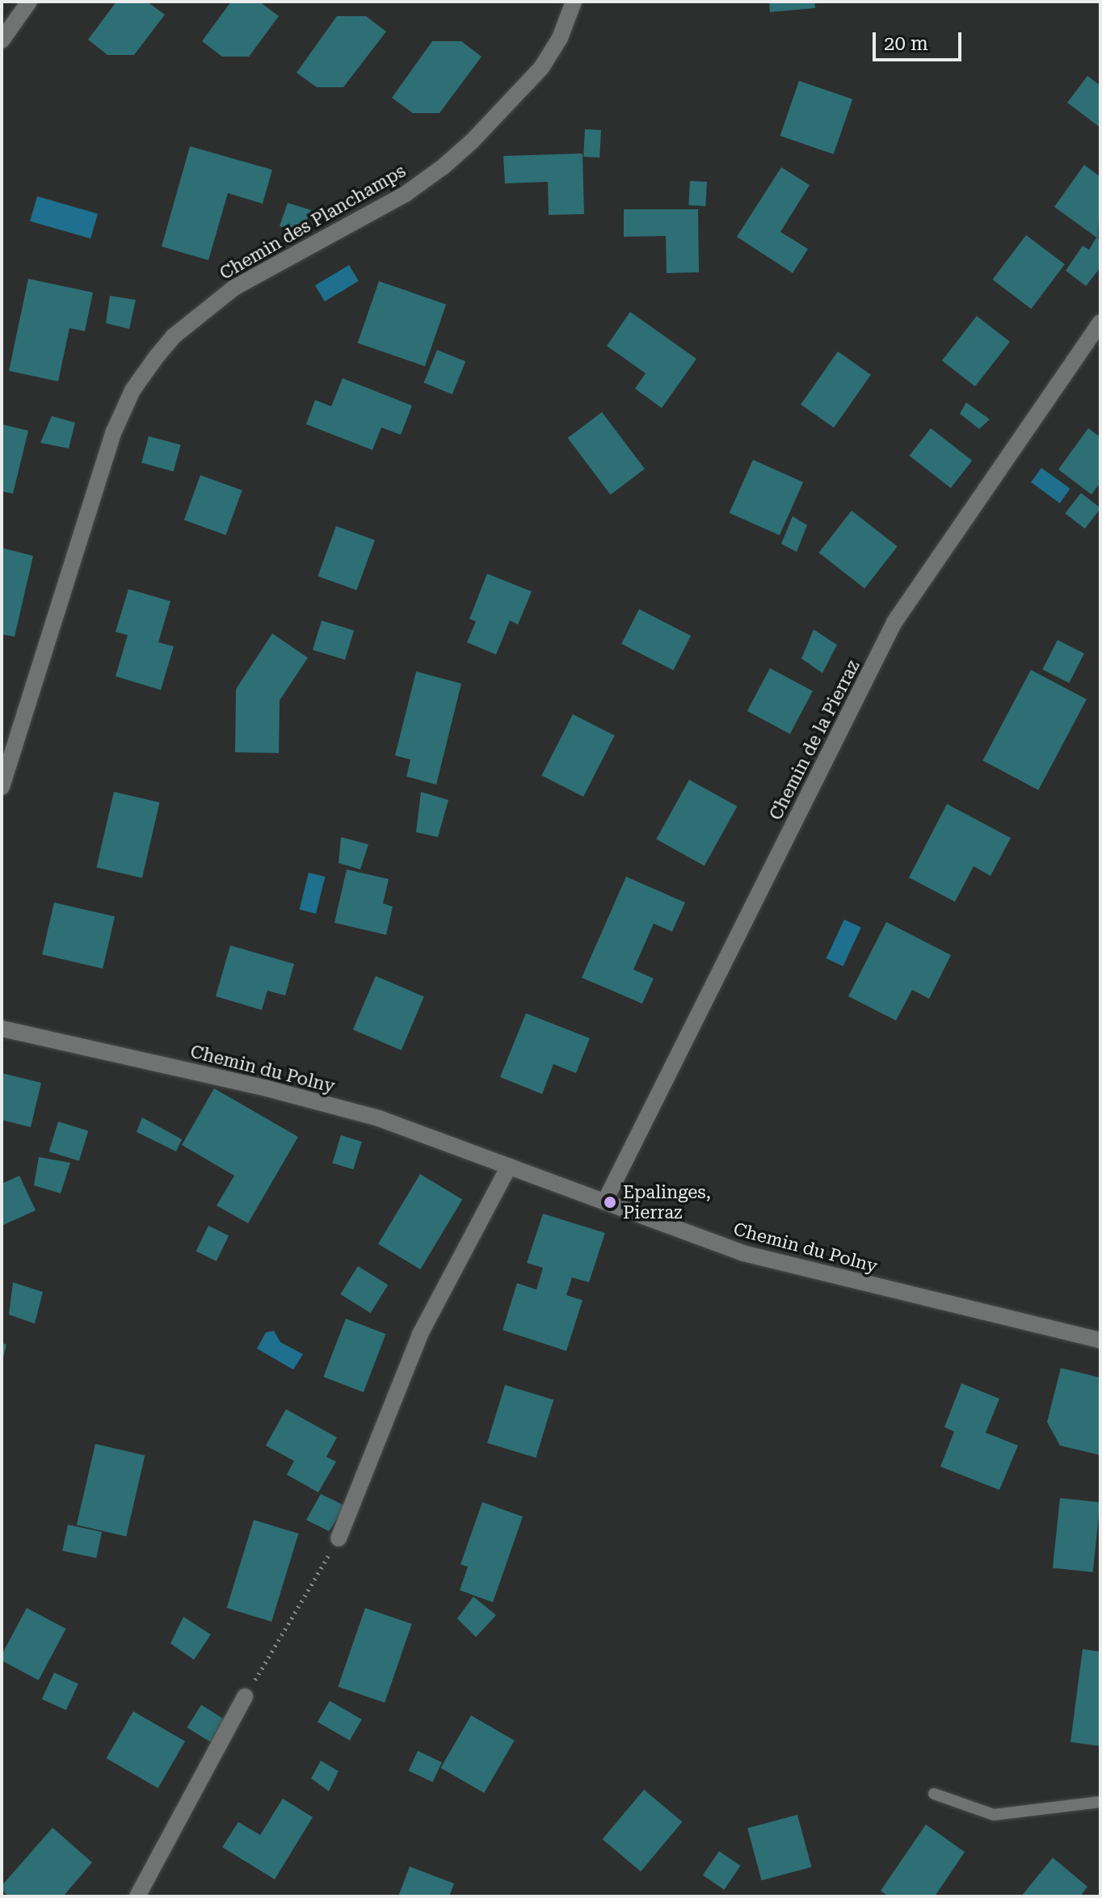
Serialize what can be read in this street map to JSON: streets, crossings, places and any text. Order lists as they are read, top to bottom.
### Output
{
  "streets": {
    "street": ["Chemin des Planchamps", "Chemin de la Pierraz", "Chemin du Polny"]
  },
  "crossings": [
    ["Chemin de la Pierraz", "Chemin du Polny"]
  ],
  "places": ["Epalinges, Pierraz"],
  "scale_bar": "20 m"
}
